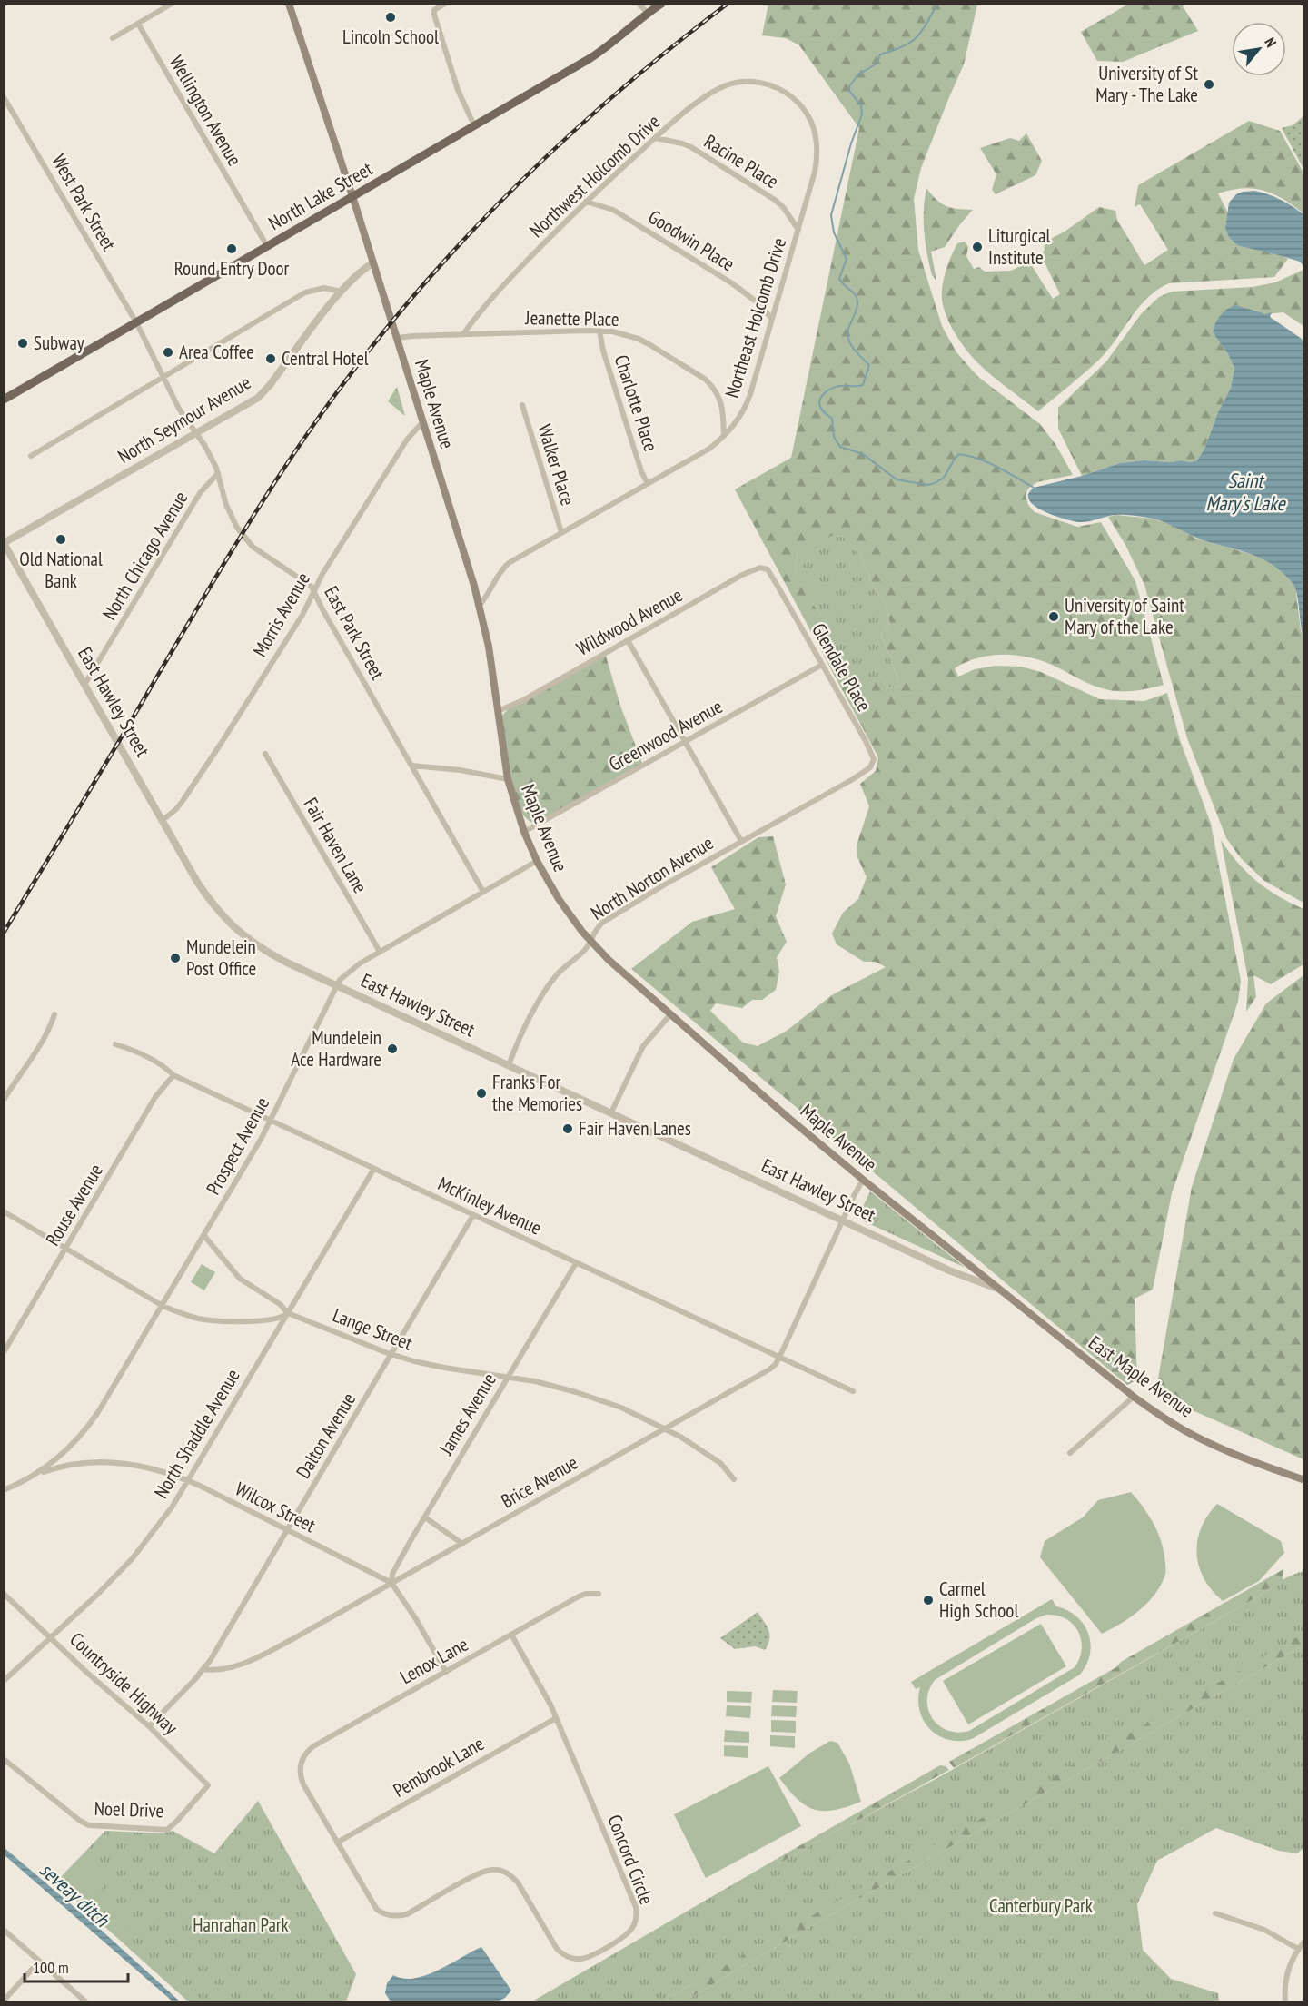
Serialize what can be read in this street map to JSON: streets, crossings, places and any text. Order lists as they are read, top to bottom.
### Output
{
  "streets": {
    "main road": ["North Lake Street", "Maple Avenue", "East Maple Avenue"],
    "street": [
      "Wellington Avenue",
      "Racine Place",
      "Northwest Holcomb Drive",
      "West Park Street",
      "Goodwin Place",
      "Northeast Holcomb Drive",
      "Jeanette Place",
      "Charlotte Place",
      "North Seymour Avenue",
      "Walker Place",
      "North Chicago Avenue",
      "Morris Avenue",
      "Wildwood Avenue",
      "East Park Street",
      "Glendale Place",
      "East Hawley Street",
      "Greenwood Avenue",
      "Fair Haven Lane",
      "North Norton Avenue",
      "Prospect Avenue",
      "Rouse Avenue",
      "McKinley Avenue",
      "Lange Street",
      "James Avenue",
      "North Shaddle Avenue",
      "Dalton Avenue",
      "Brice Avenue",
      "Wilcox Street",
      "Lenox Lane",
      "Countryside Highway",
      "Pembrook Lane",
      "Noel Drive",
      "Concord Circle"
    ]
  },
  "crossings": [
    ["Wellington Avenue", "North Lake Street"],
    ["Racine Place", "Northwest Holcomb Drive"],
    ["Racine Place", "Northeast Holcomb Drive"],
    ["Northwest Holcomb Drive", "Goodwin Place"],
    ["Northwest Holcomb Drive", "Northeast Holcomb Drive"],
    ["Northwest Holcomb Drive", "Jeanette Place"],
    ["North Lake Street", "West Park Street"],
    ["North Lake Street", "Maple Avenue"],
    ["North Lake Street", "East Park Street"],
    ["West Park Street", "East Park Street"],
    ["Goodwin Place", "Northeast Holcomb Drive"],
    ["Northeast Holcomb Drive", "Jeanette Place"],
    ["Northeast Holcomb Drive", "Charlotte Place"],
    ["Northeast Holcomb Drive", "Maple Avenue"],
    ["Northeast Holcomb Drive", "Walker Place"],
    ["Jeanette Place", "Charlotte Place"],
    ["Jeanette Place", "Maple Avenue"],
    ["Maple Avenue", "North Seymour Avenue"],
    ["Maple Avenue", "Morris Avenue"],
    ["Maple Avenue", "Wildwood Avenue"],
    ["Maple Avenue", "East Hawley Street"],
    ["Maple Avenue", "Greenwood Avenue"],
    ["Maple Avenue", "North Norton Avenue"],
    ["Maple Avenue", "Prospect Avenue"],
    ["Maple Avenue", "East Maple Avenue"],
    ["Maple Avenue", "Brice Avenue"],
    ["North Seymour Avenue", "East Park Street"],
    ["North Seymour Avenue", "East Hawley Street"],
    ["North Chicago Avenue", "East Park Street"],
    ["North Chicago Avenue", "East Hawley Street"],
    ["Morris Avenue", "East Park Street"],
    ["Morris Avenue", "East Hawley Street"],
    ["Wildwood Avenue", "Glendale Place"],
    ["East Park Street", "Prospect Avenue"],
    ["Glendale Place", "Greenwood Avenue"],
    ["Glendale Place", "North Norton Avenue"],
    ["East Hawley Street", "North Norton Avenue"],
    ["East Hawley Street", "Prospect Avenue"],
    ["East Hawley Street", "East Maple Avenue"],
    ["East Hawley Street", "Brice Avenue"],
    ["Fair Haven Lane", "Prospect Avenue"],
    ["Prospect Avenue", "McKinley Avenue"],
    ["Prospect Avenue", "Lange Street"],
    ["Prospect Avenue", "Wilcox Street"],
    ["Rouse Avenue", "McKinley Avenue"],
    ["McKinley Avenue", "James Avenue"],
    ["McKinley Avenue", "North Shaddle Avenue"],
    ["McKinley Avenue", "Dalton Avenue"],
    ["McKinley Avenue", "Brice Avenue"],
    ["Lange Street", "James Avenue"],
    ["Lange Street", "North Shaddle Avenue"],
    ["Lange Street", "Dalton Avenue"],
    ["Lange Street", "Brice Avenue"],
    ["James Avenue", "Brice Avenue"],
    ["James Avenue", "Wilcox Street"],
    ["North Shaddle Avenue", "Wilcox Street"],
    ["North Shaddle Avenue", "Countryside Highway"],
    ["Dalton Avenue", "Brice Avenue"],
    ["Dalton Avenue", "Wilcox Street"],
    ["Brice Avenue", "Wilcox Street"],
    ["Wilcox Street", "Lenox Lane"],
    ["Lenox Lane", "Concord Circle"],
    ["Countryside Highway", "Noel Drive"],
    ["Pembrook Lane", "Concord Circle"]
  ],
  "water": ["Saint Mary's Lake", "seveay ditch"],
  "parks": ["Canterbury Park", "Hanrahan Park"],
  "places": [
    "Lincoln School",
    "University of St Mary - The Lake",
    "Liturgical Institute",
    "Round Entry Door",
    "Subway",
    "Area Coffee",
    "Central Hotel",
    "Old National Bank",
    "University of Saint Mary of the Lake",
    "Mundelein Post Office",
    "Mundelein Ace Hardware",
    "Franks For the Memories",
    "Fair Haven Lanes",
    "Carmel High School"
  ],
  "scale_bar": "100 m",
  "north": "top right"
}
